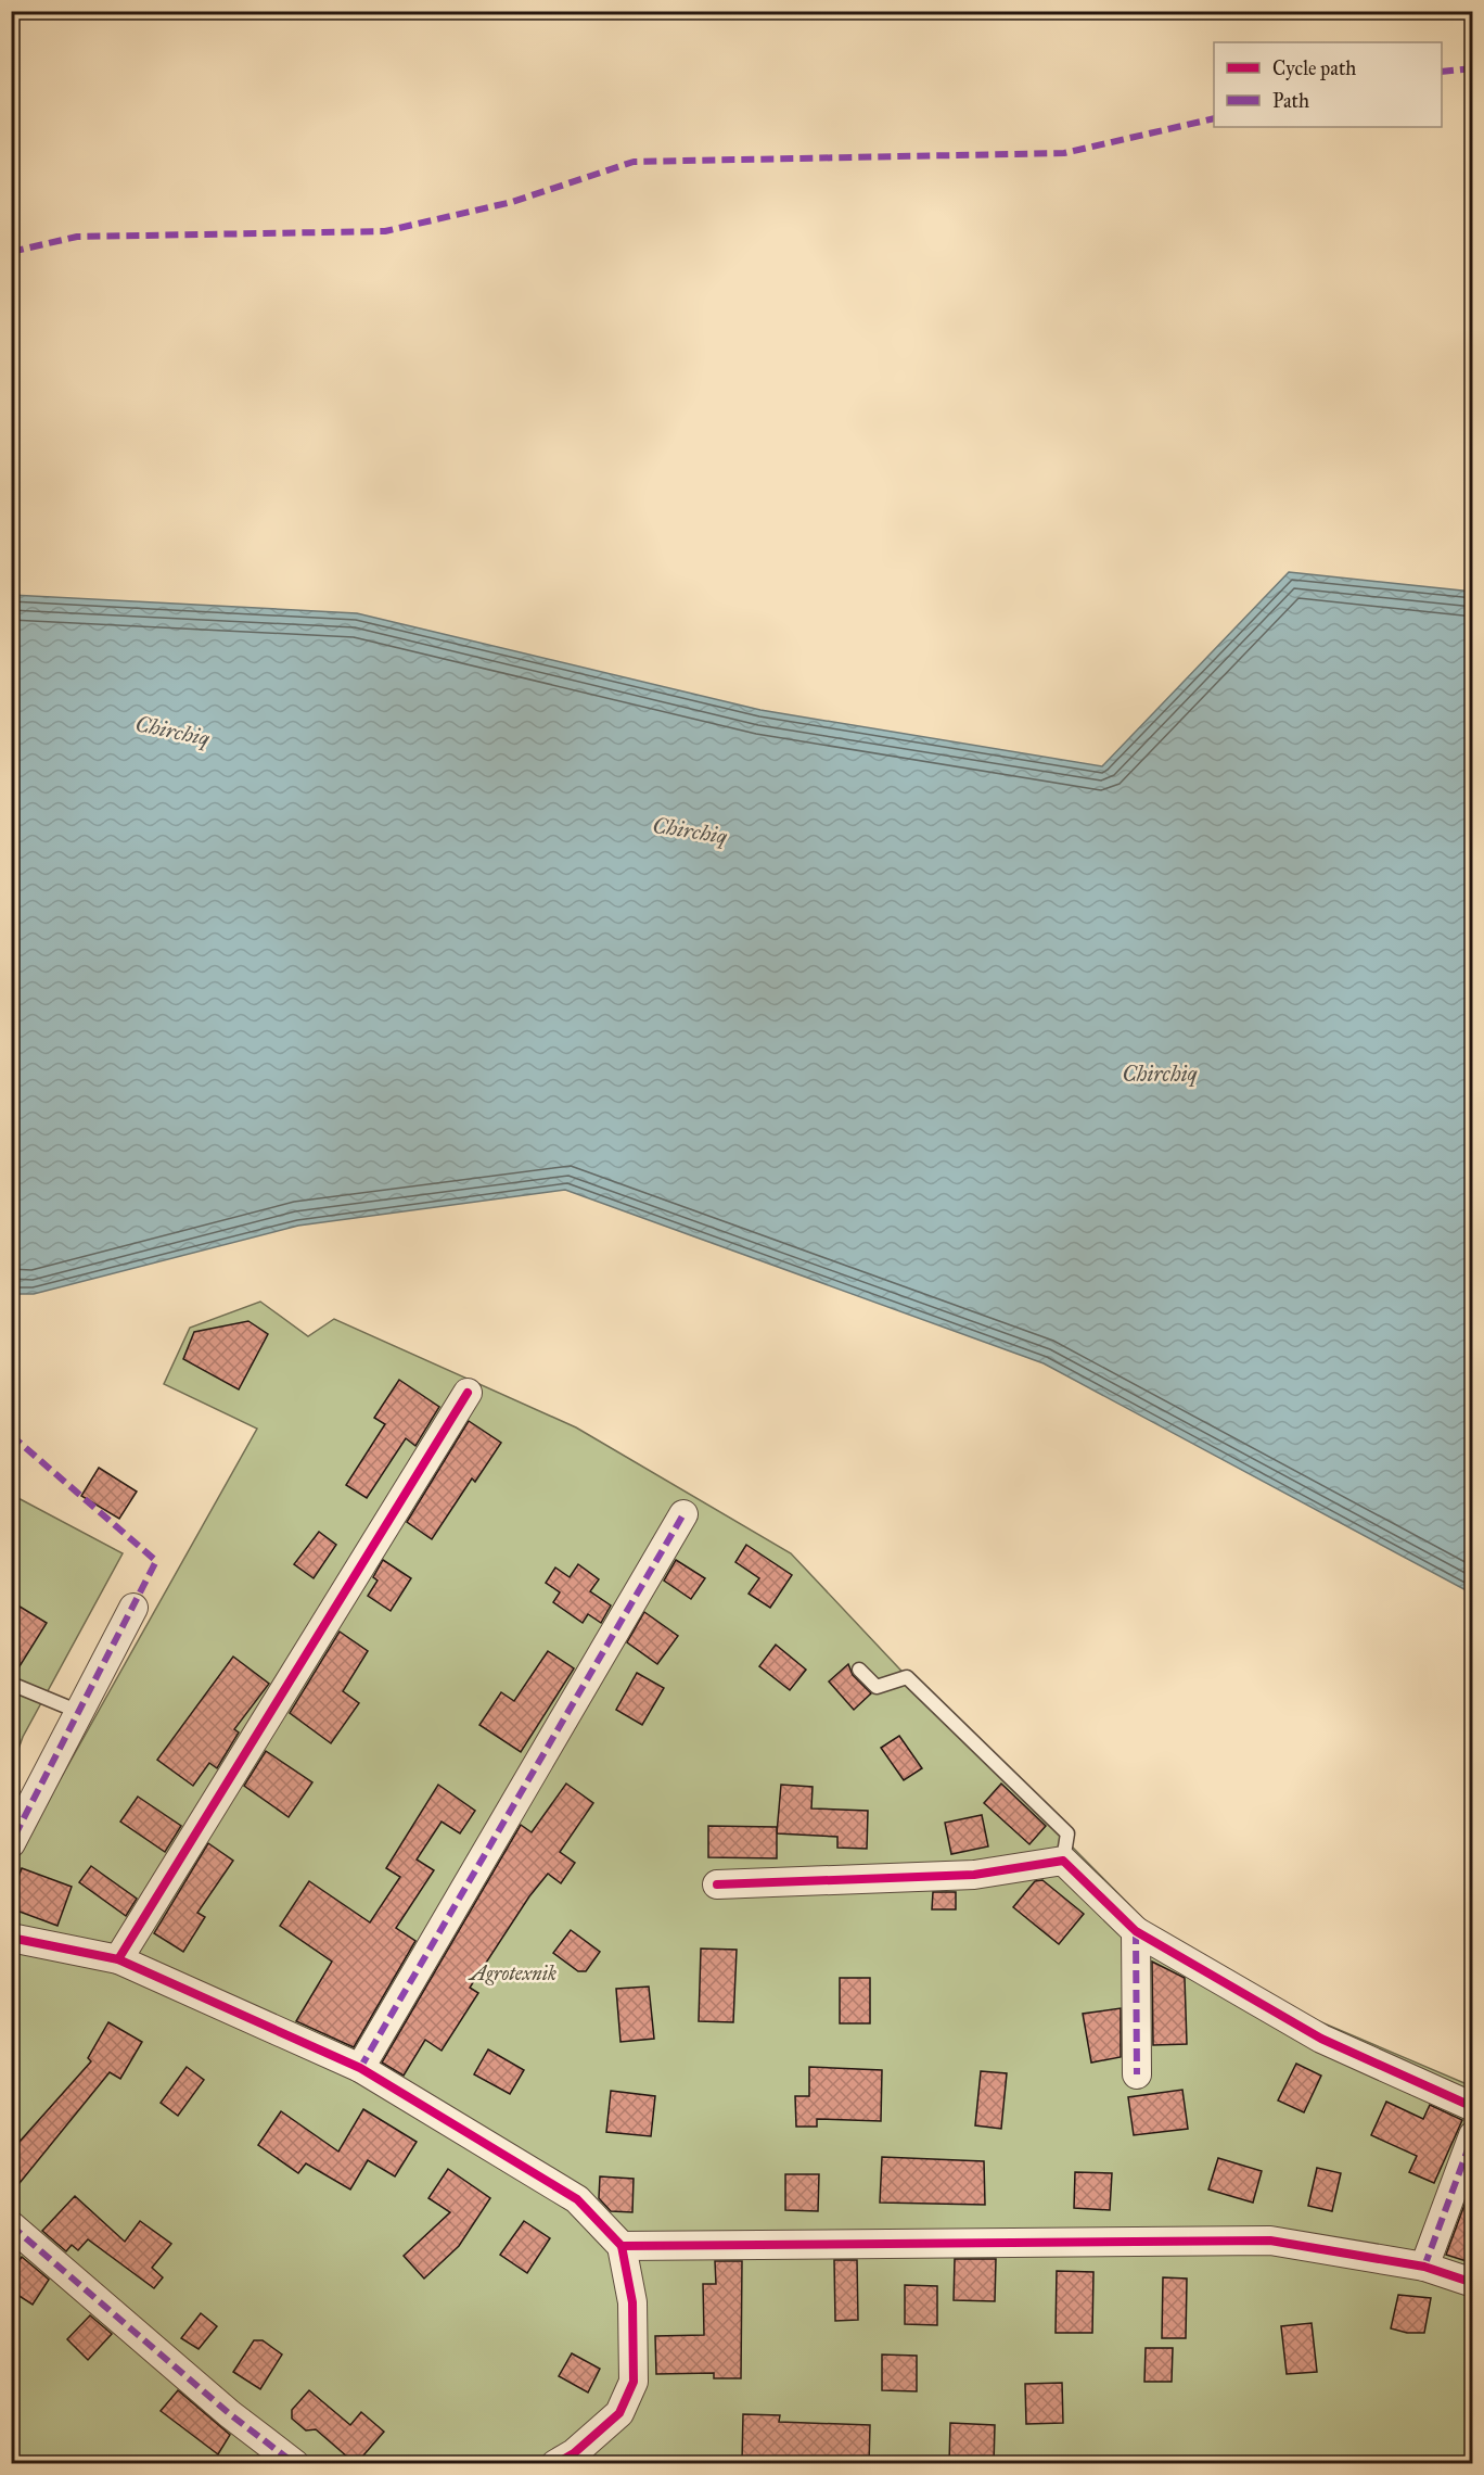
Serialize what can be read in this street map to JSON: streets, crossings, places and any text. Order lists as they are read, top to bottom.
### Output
{
  "water": ["Chirchiq"],
  "parks": ["Agrotexnik"],
  "legend": ["Cycle path", "Path"]
}
